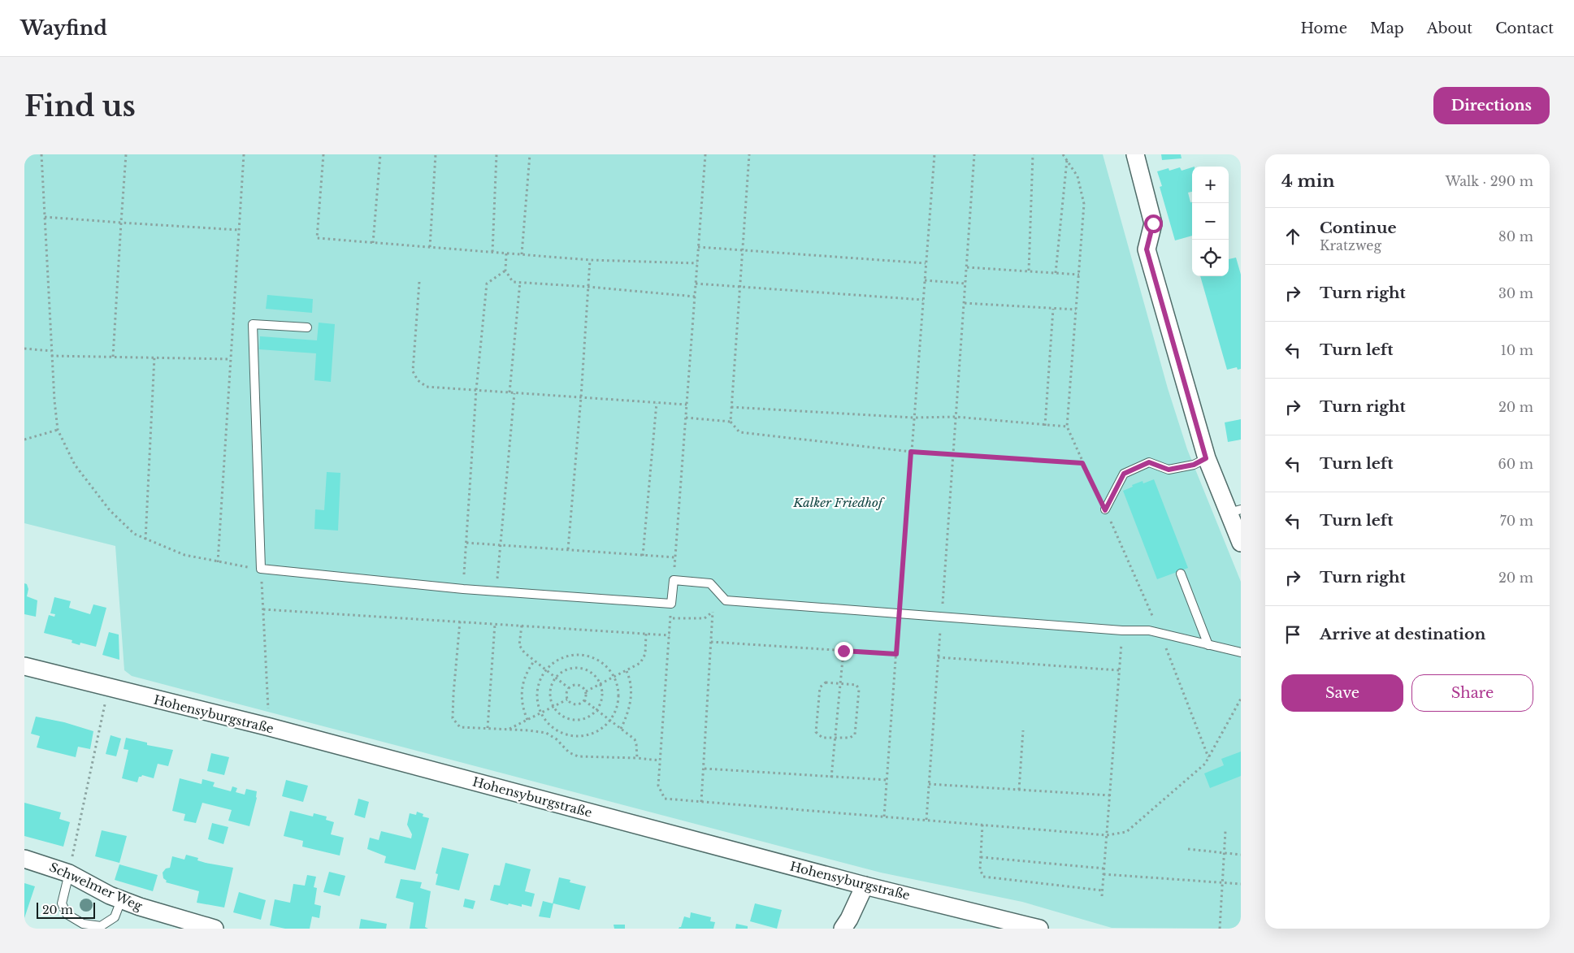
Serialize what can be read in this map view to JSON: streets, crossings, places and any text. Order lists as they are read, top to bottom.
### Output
{
  "streets": {
    "street": ["Hohensyburgstraße", "Schwelmer Weg"]
  },
  "parks": ["Kalker Friedhof"],
  "scale_bar": "20 m",
  "page": {
    "header": "Wayfind",
    "nav": [
      "Home",
      "Map",
      "About",
      "Contact"
    ],
    "buttons": [
      "Directions",
      ["Save", "Share"]
    ],
    "title": "Find us",
    "heading": ["4 min", "Walk · 290 m"],
    "map_buttons": ["+", "−"],
    "list": [
      ["Continue", "Kratzweg", "80 m"],
      ["Turn right", "30 m"],
      ["Turn left", "10 m"],
      ["Turn right", "20 m"],
      ["Turn left", "60 m"],
      ["Turn left", "70 m"],
      ["Turn right", "20 m"],
      "Arrive at destination"
    ],
    "scale": "20 m"
  }
}
